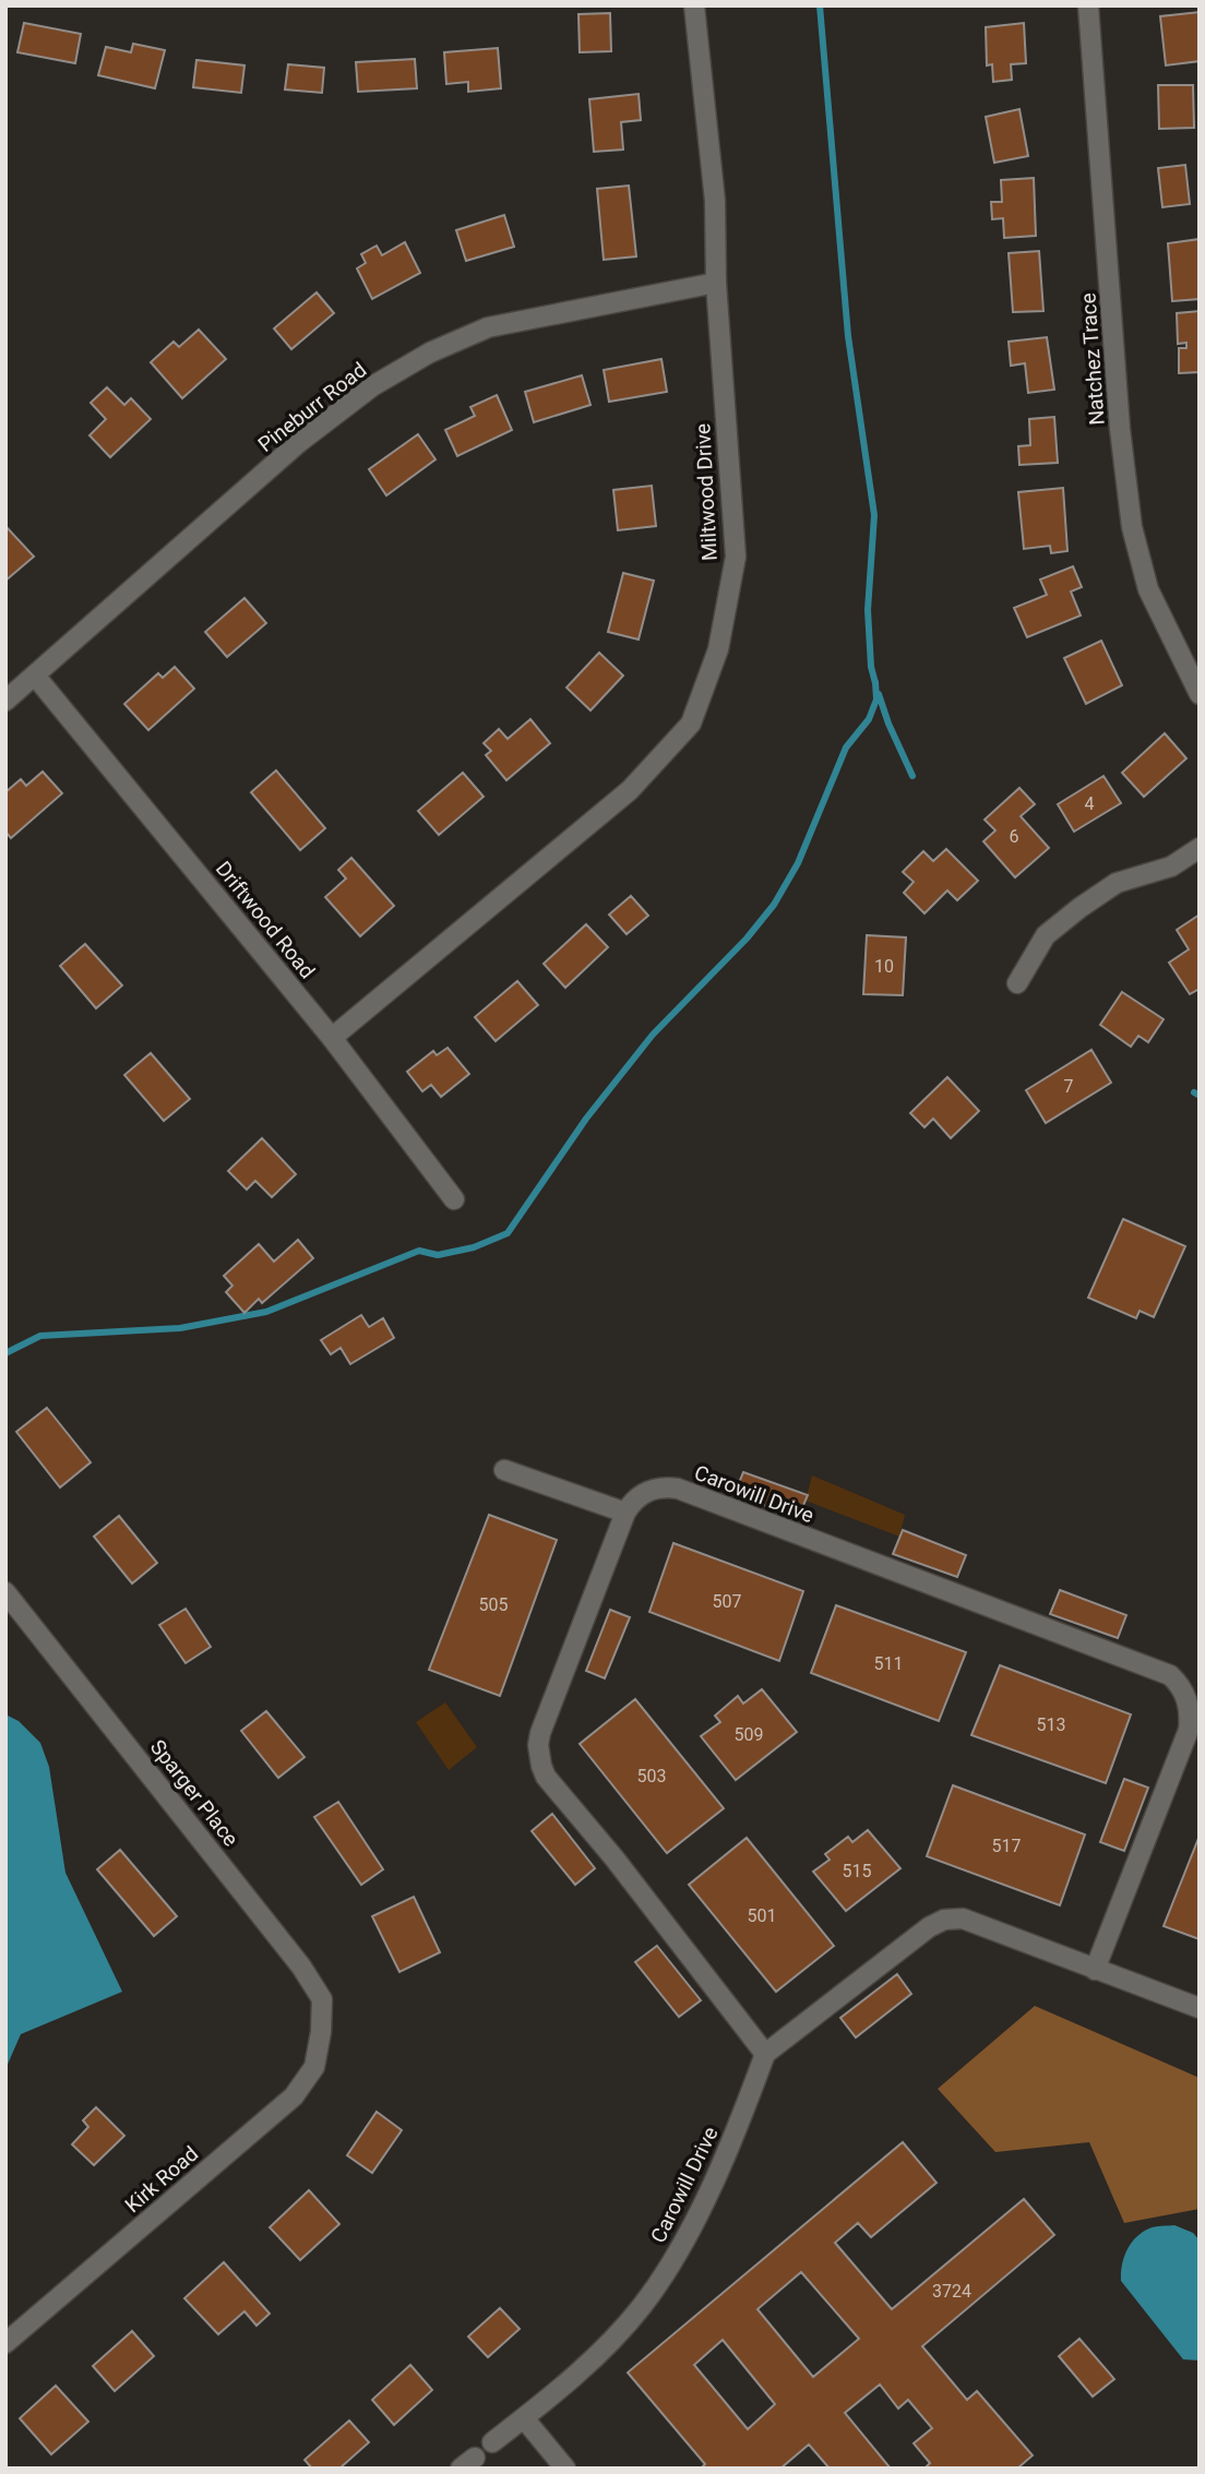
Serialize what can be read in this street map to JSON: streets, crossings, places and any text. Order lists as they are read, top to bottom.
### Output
{
  "streets": {
    "street": [
      "Natchez Trace",
      "Pineburr Road",
      "Miltwood Drive",
      "Driftwood Road",
      "Carowill Drive",
      "Sparger Place",
      "Kirk Road"
    ]
  },
  "crossings": [
    ["Pineburr Road", "Miltwood Drive"],
    ["Pineburr Road", "Driftwood Road"],
    ["Miltwood Drive", "Driftwood Road"],
    ["Sparger Place", "Kirk Road"]
  ],
  "house_numbers": [
    "4",
    "6",
    "10",
    "7",
    "507",
    "505",
    "511",
    "513",
    "509",
    "503",
    "517",
    "515",
    "501",
    "3724"
  ]
}
